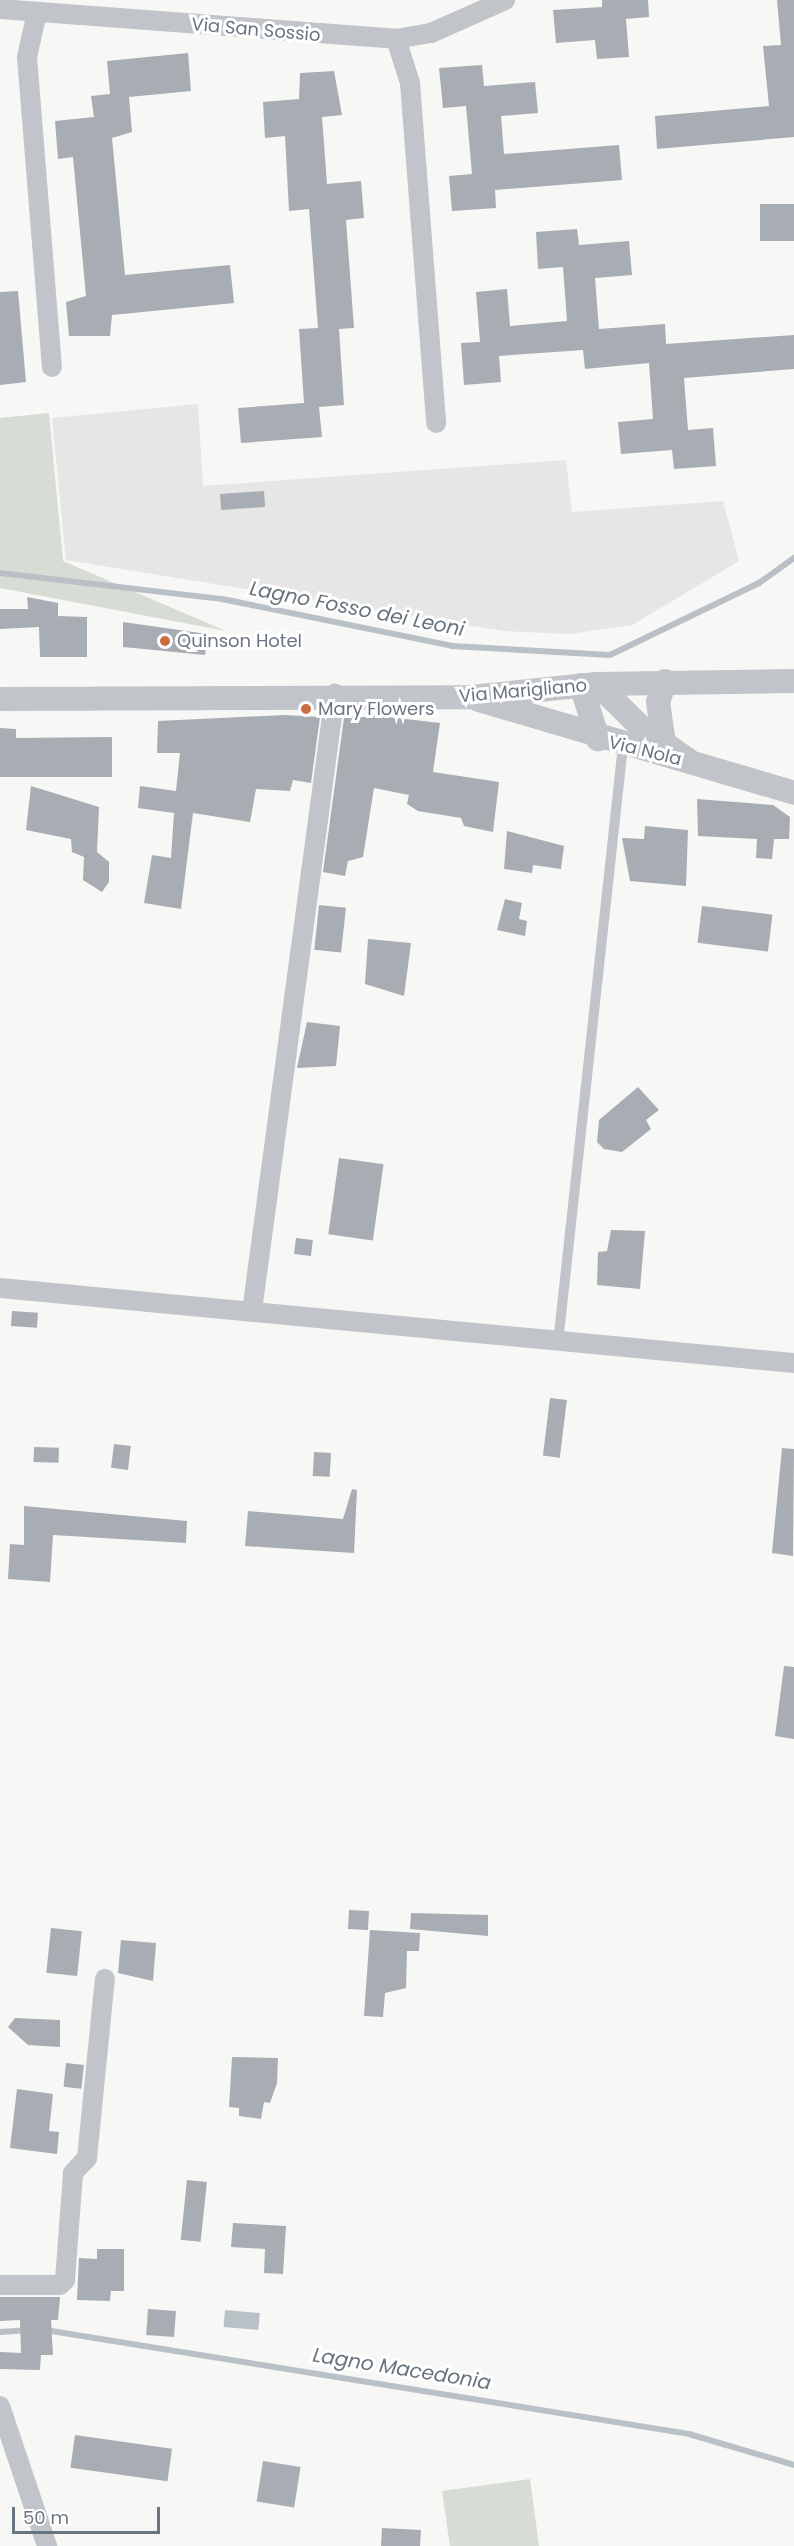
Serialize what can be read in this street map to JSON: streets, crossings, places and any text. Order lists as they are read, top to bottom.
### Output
{
  "streets": {
    "street": ["Via San Sossio", "Via Marigliano", "Via Nola"]
  },
  "crossings": [
    ["Via Marigliano", "Via Nola"]
  ],
  "water": ["Lagno Fosso dei Leoni", "Lagno Macedonia"],
  "places": ["Quinson Hotel", "Mary Flowers"],
  "scale_bar": "50 m"
}
